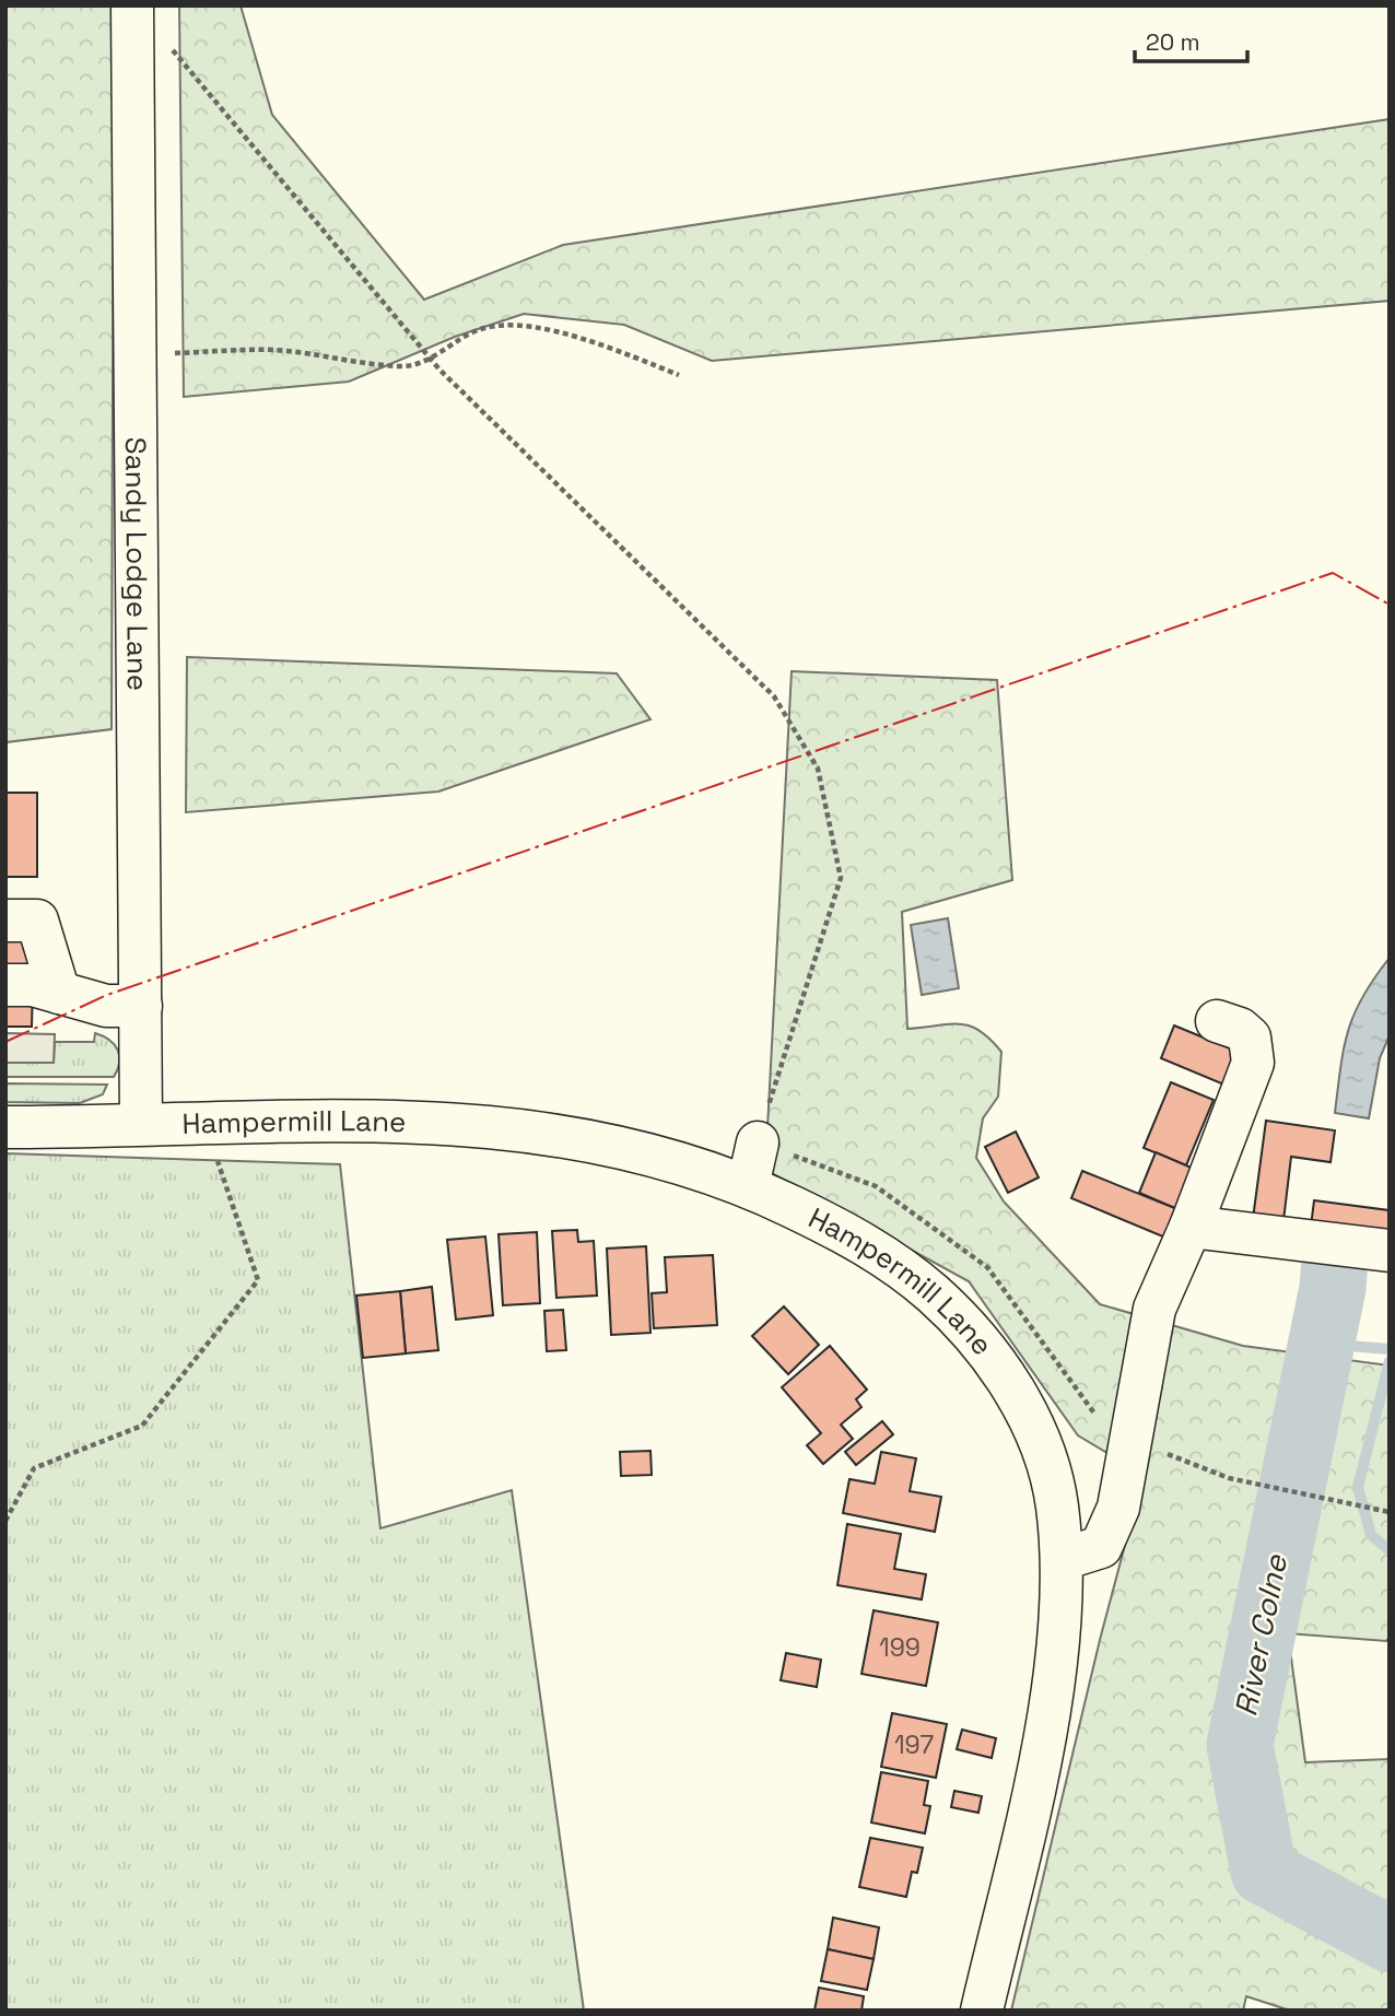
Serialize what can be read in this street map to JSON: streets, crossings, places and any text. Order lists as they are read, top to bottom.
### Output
{
  "streets": {
    "main road": ["Sandy Lodge Lane", "Hampermill Lane"]
  },
  "crossings": [
    ["Sandy Lodge Lane", "Hampermill Lane"]
  ],
  "water": ["River Colne"],
  "house_numbers": ["199", "197"],
  "scale_bar": "20 m"
}
